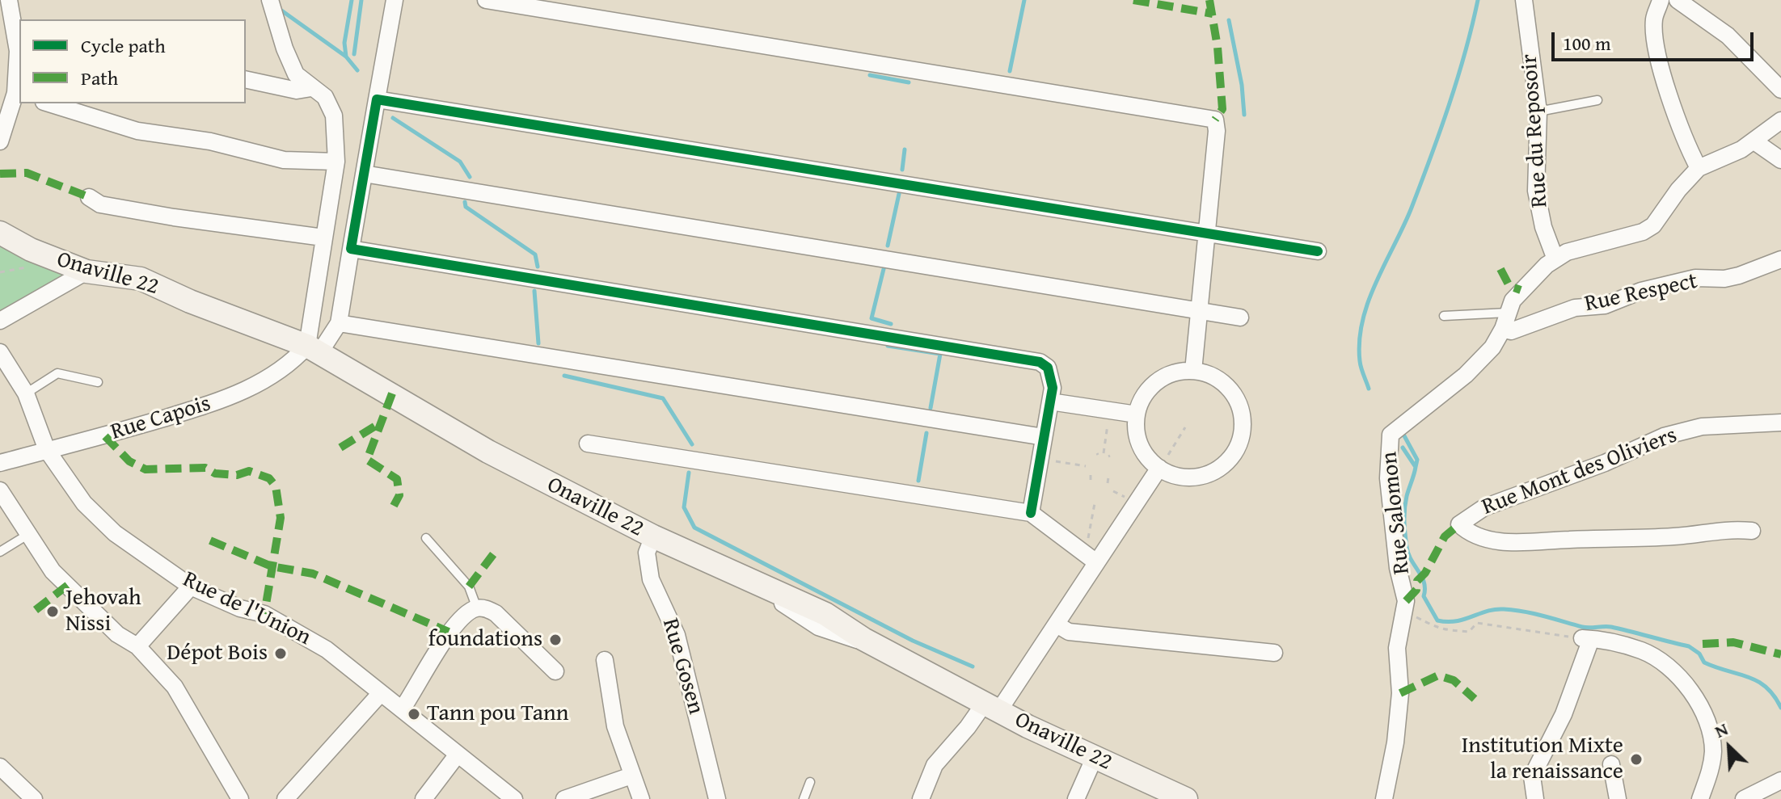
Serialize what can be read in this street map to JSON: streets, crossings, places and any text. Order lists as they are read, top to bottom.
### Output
{
  "streets": {
    "street": [
      "Rue du Reposoir",
      "Onaville 22",
      "Rue Respect",
      "Rue Capois",
      "Rue Mont des Oliviers",
      "Rue Salomon",
      "Rue de l'Union",
      "Rue Gosen"
    ]
  },
  "crossings": [
    ["Rue du Reposoir", "Rue Salomon"],
    ["Onaville 22", "Rue Capois"],
    ["Onaville 22", "Rue Gosen"],
    ["Rue Respect", "Rue Salomon"],
    ["Rue Capois", "Rue de l'Union"]
  ],
  "places": [
    "Jehovah Nissi",
    "foundations",
    "Dépot Bois",
    "Tann pou Tann",
    "Institution Mixte la renaissance"
  ],
  "legend": ["Cycle path", "Path"],
  "scale_bar": "100 m",
  "north": "top left"
}
